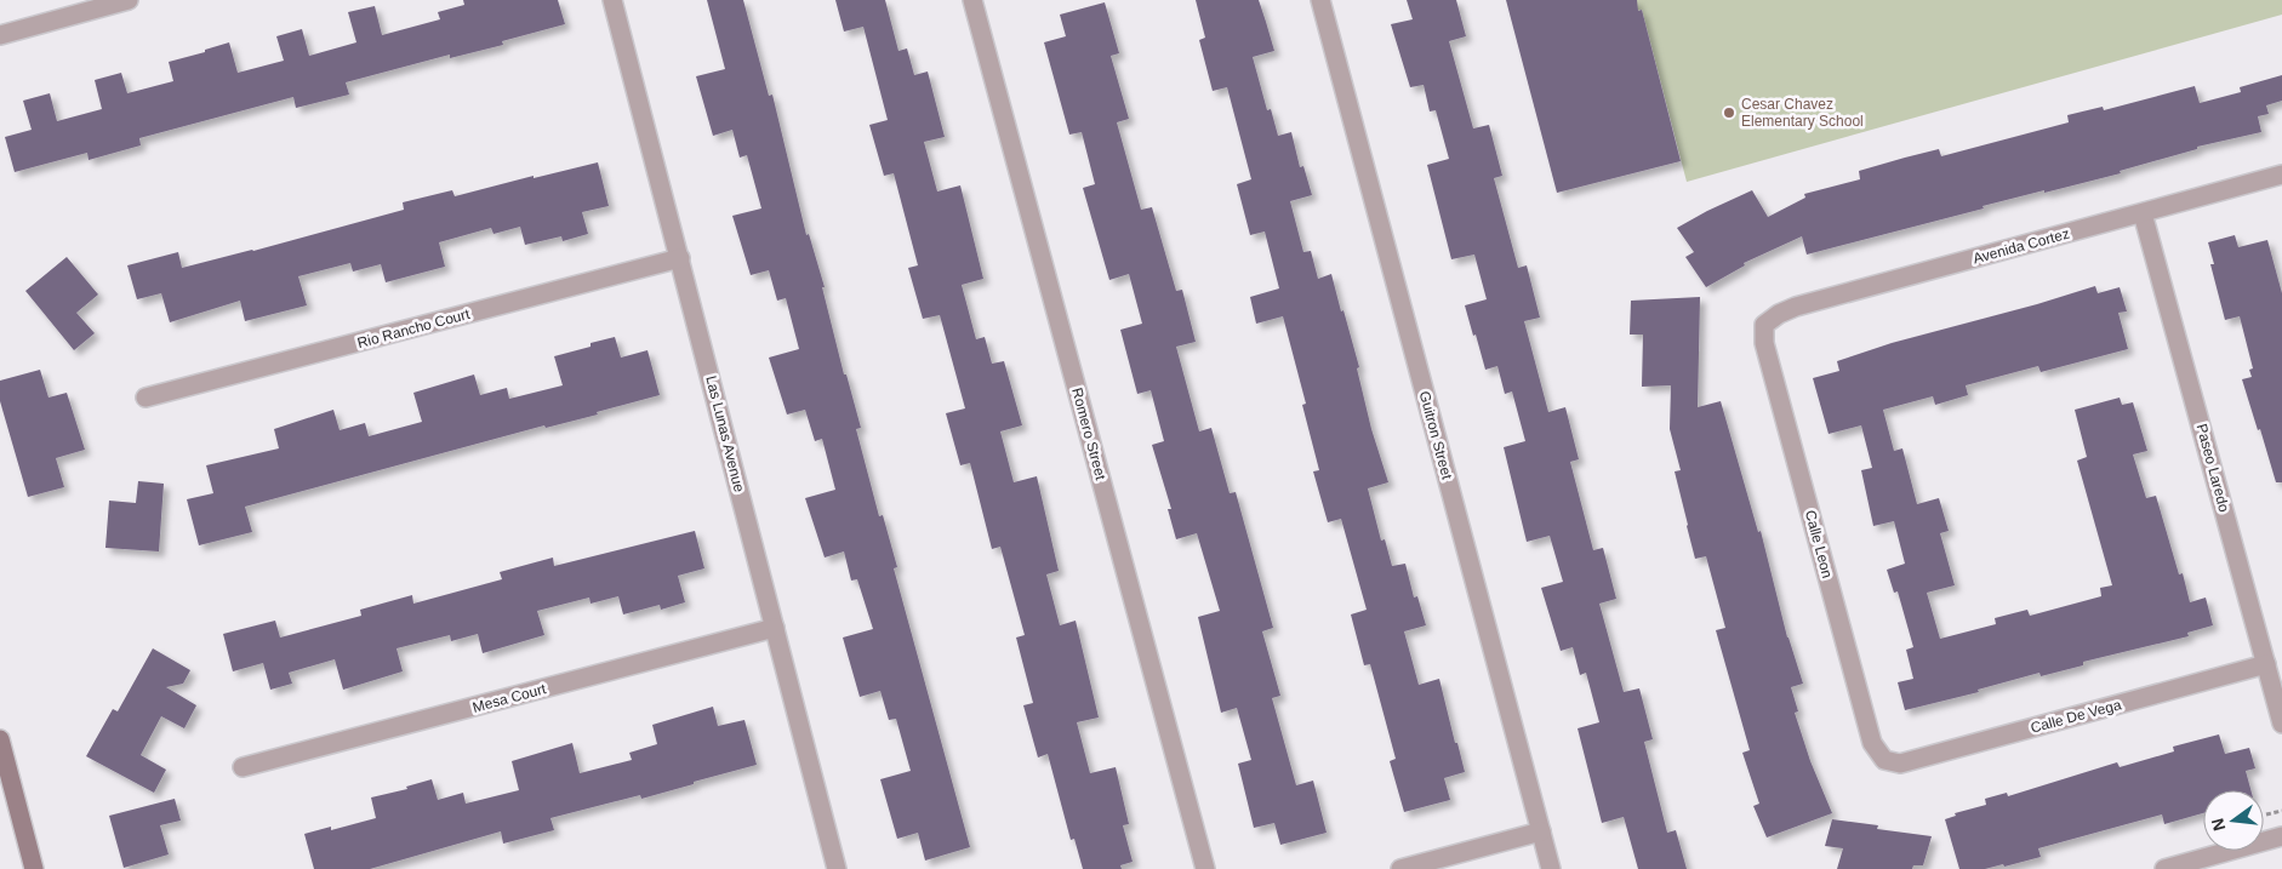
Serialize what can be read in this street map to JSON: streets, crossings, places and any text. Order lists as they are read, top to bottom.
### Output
{
  "streets": {
    "street": [
      "Avenida Cortez",
      "Rio Rancho Court",
      "Las Lunas Avenue",
      "Romero Street",
      "Guitron Street",
      "Paseo Laredo",
      "Calle Leon",
      "Mesa Court",
      "Calle De Vega"
    ]
  },
  "crossings": [
    ["Avenida Cortez", "Paseo Laredo"],
    ["Avenida Cortez", "Calle Leon"],
    ["Rio Rancho Court", "Las Lunas Avenue"],
    ["Las Lunas Avenue", "Mesa Court"],
    ["Paseo Laredo", "Calle De Vega"],
    ["Calle Leon", "Calle De Vega"]
  ],
  "places": ["Cesar Chavez Elementary School"],
  "north": "left"
}
